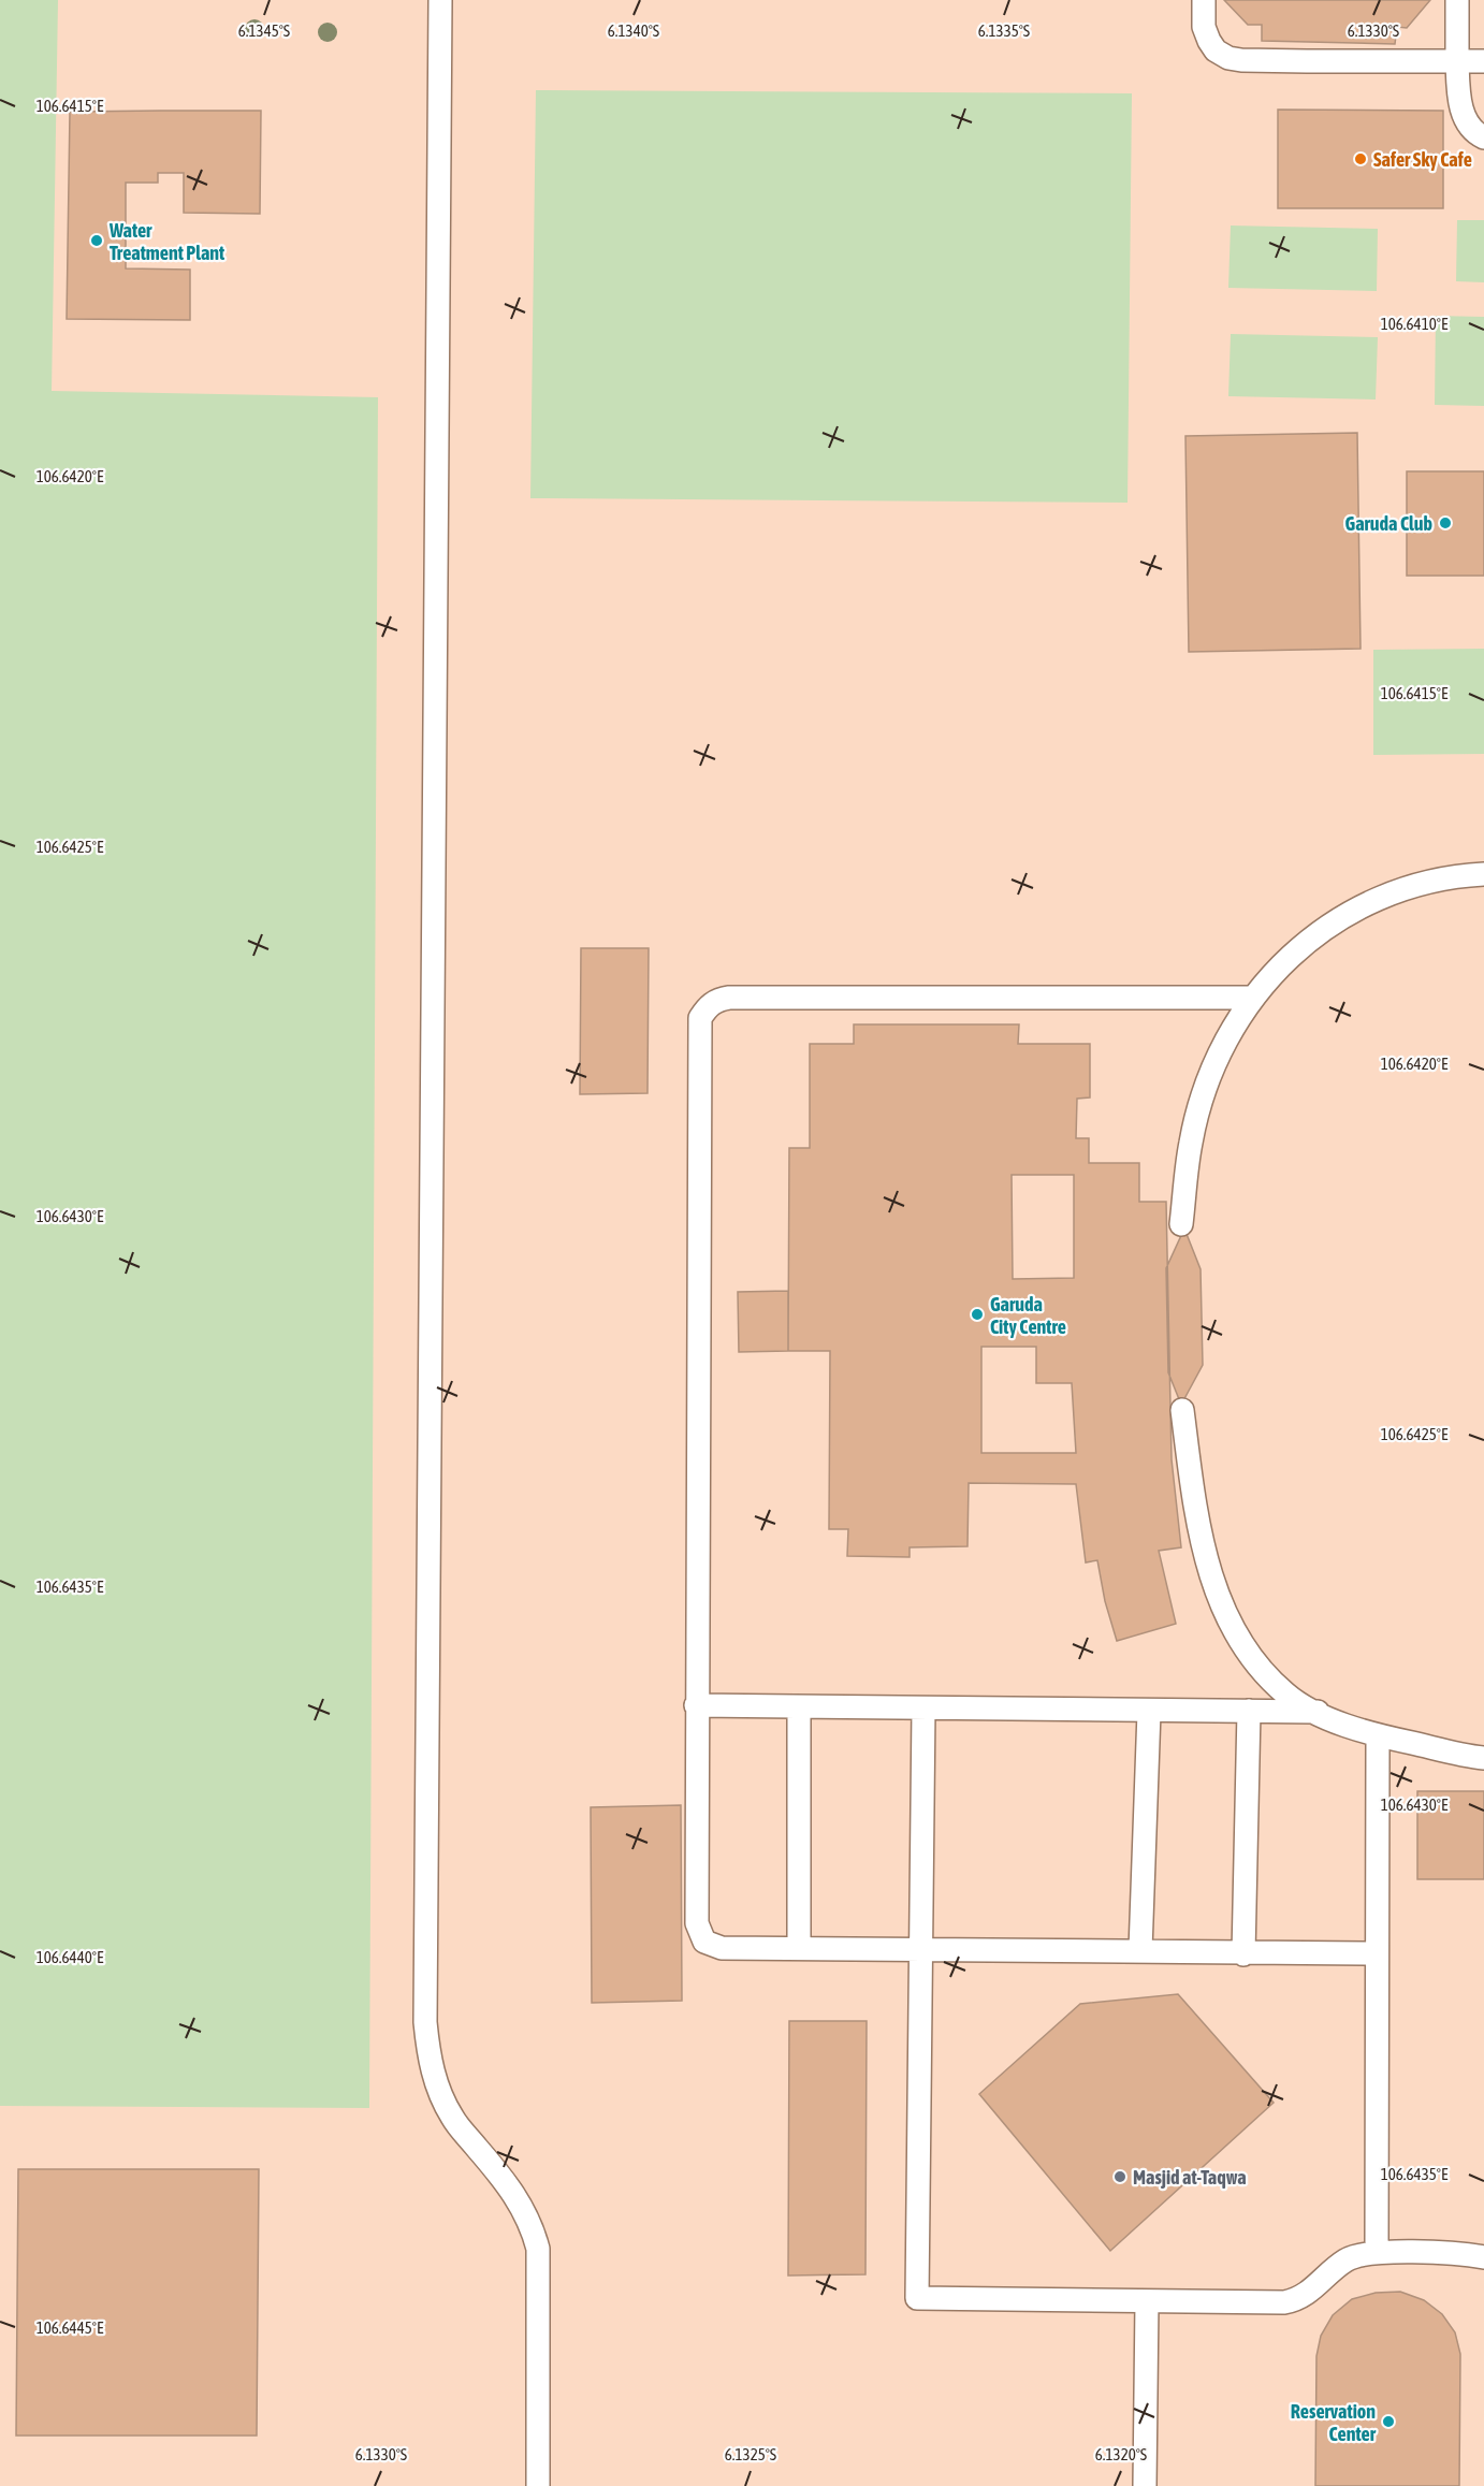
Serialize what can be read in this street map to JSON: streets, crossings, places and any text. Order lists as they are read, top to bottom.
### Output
{
  "places": [
    "Safer Sky Cafe",
    "Water Treatment Plant",
    "Garuda Club",
    "Garuda City Centre",
    "Masjid at-Taqwa",
    "Reservation Center"
  ],
  "coordinates": [
    "6.1335°S",
    "6.1345°S",
    "6.1340°S",
    "6.1330°S",
    "106.6415°E",
    "106.6410°E",
    "106.6420°E",
    "106.6425°E",
    "106.6430°E",
    "106.6435°E",
    "106.6440°E",
    "106.6445°E",
    "6.1325°S",
    "6.1320°S"
  ]
}
